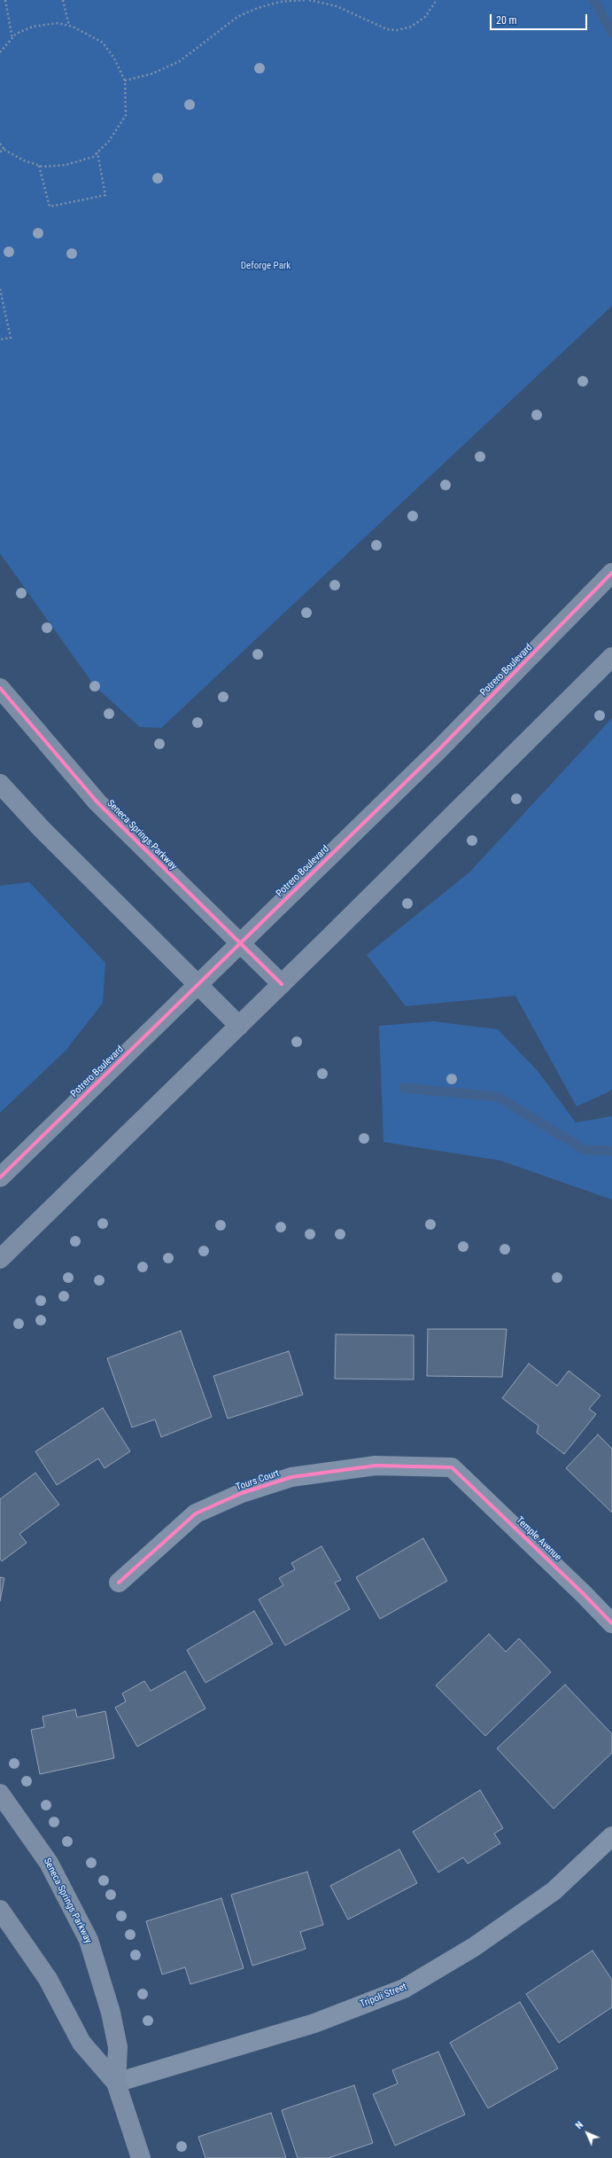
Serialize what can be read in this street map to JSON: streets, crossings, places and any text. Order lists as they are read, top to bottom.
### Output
{
  "streets": {
    "street": [
      "Potrero Boulevard",
      "Seneca Springs Parkway",
      "Tours Court",
      "Temple Avenue",
      "Tripoli Street"
    ]
  },
  "crossings": [
    ["Potrero Boulevard", "Seneca Springs Parkway"],
    ["Seneca Springs Parkway", "Tripoli Street"],
    ["Tours Court", "Temple Avenue"]
  ],
  "parks": ["Deforge Park"],
  "scale_bar": "20 m",
  "north": "top left"
}
